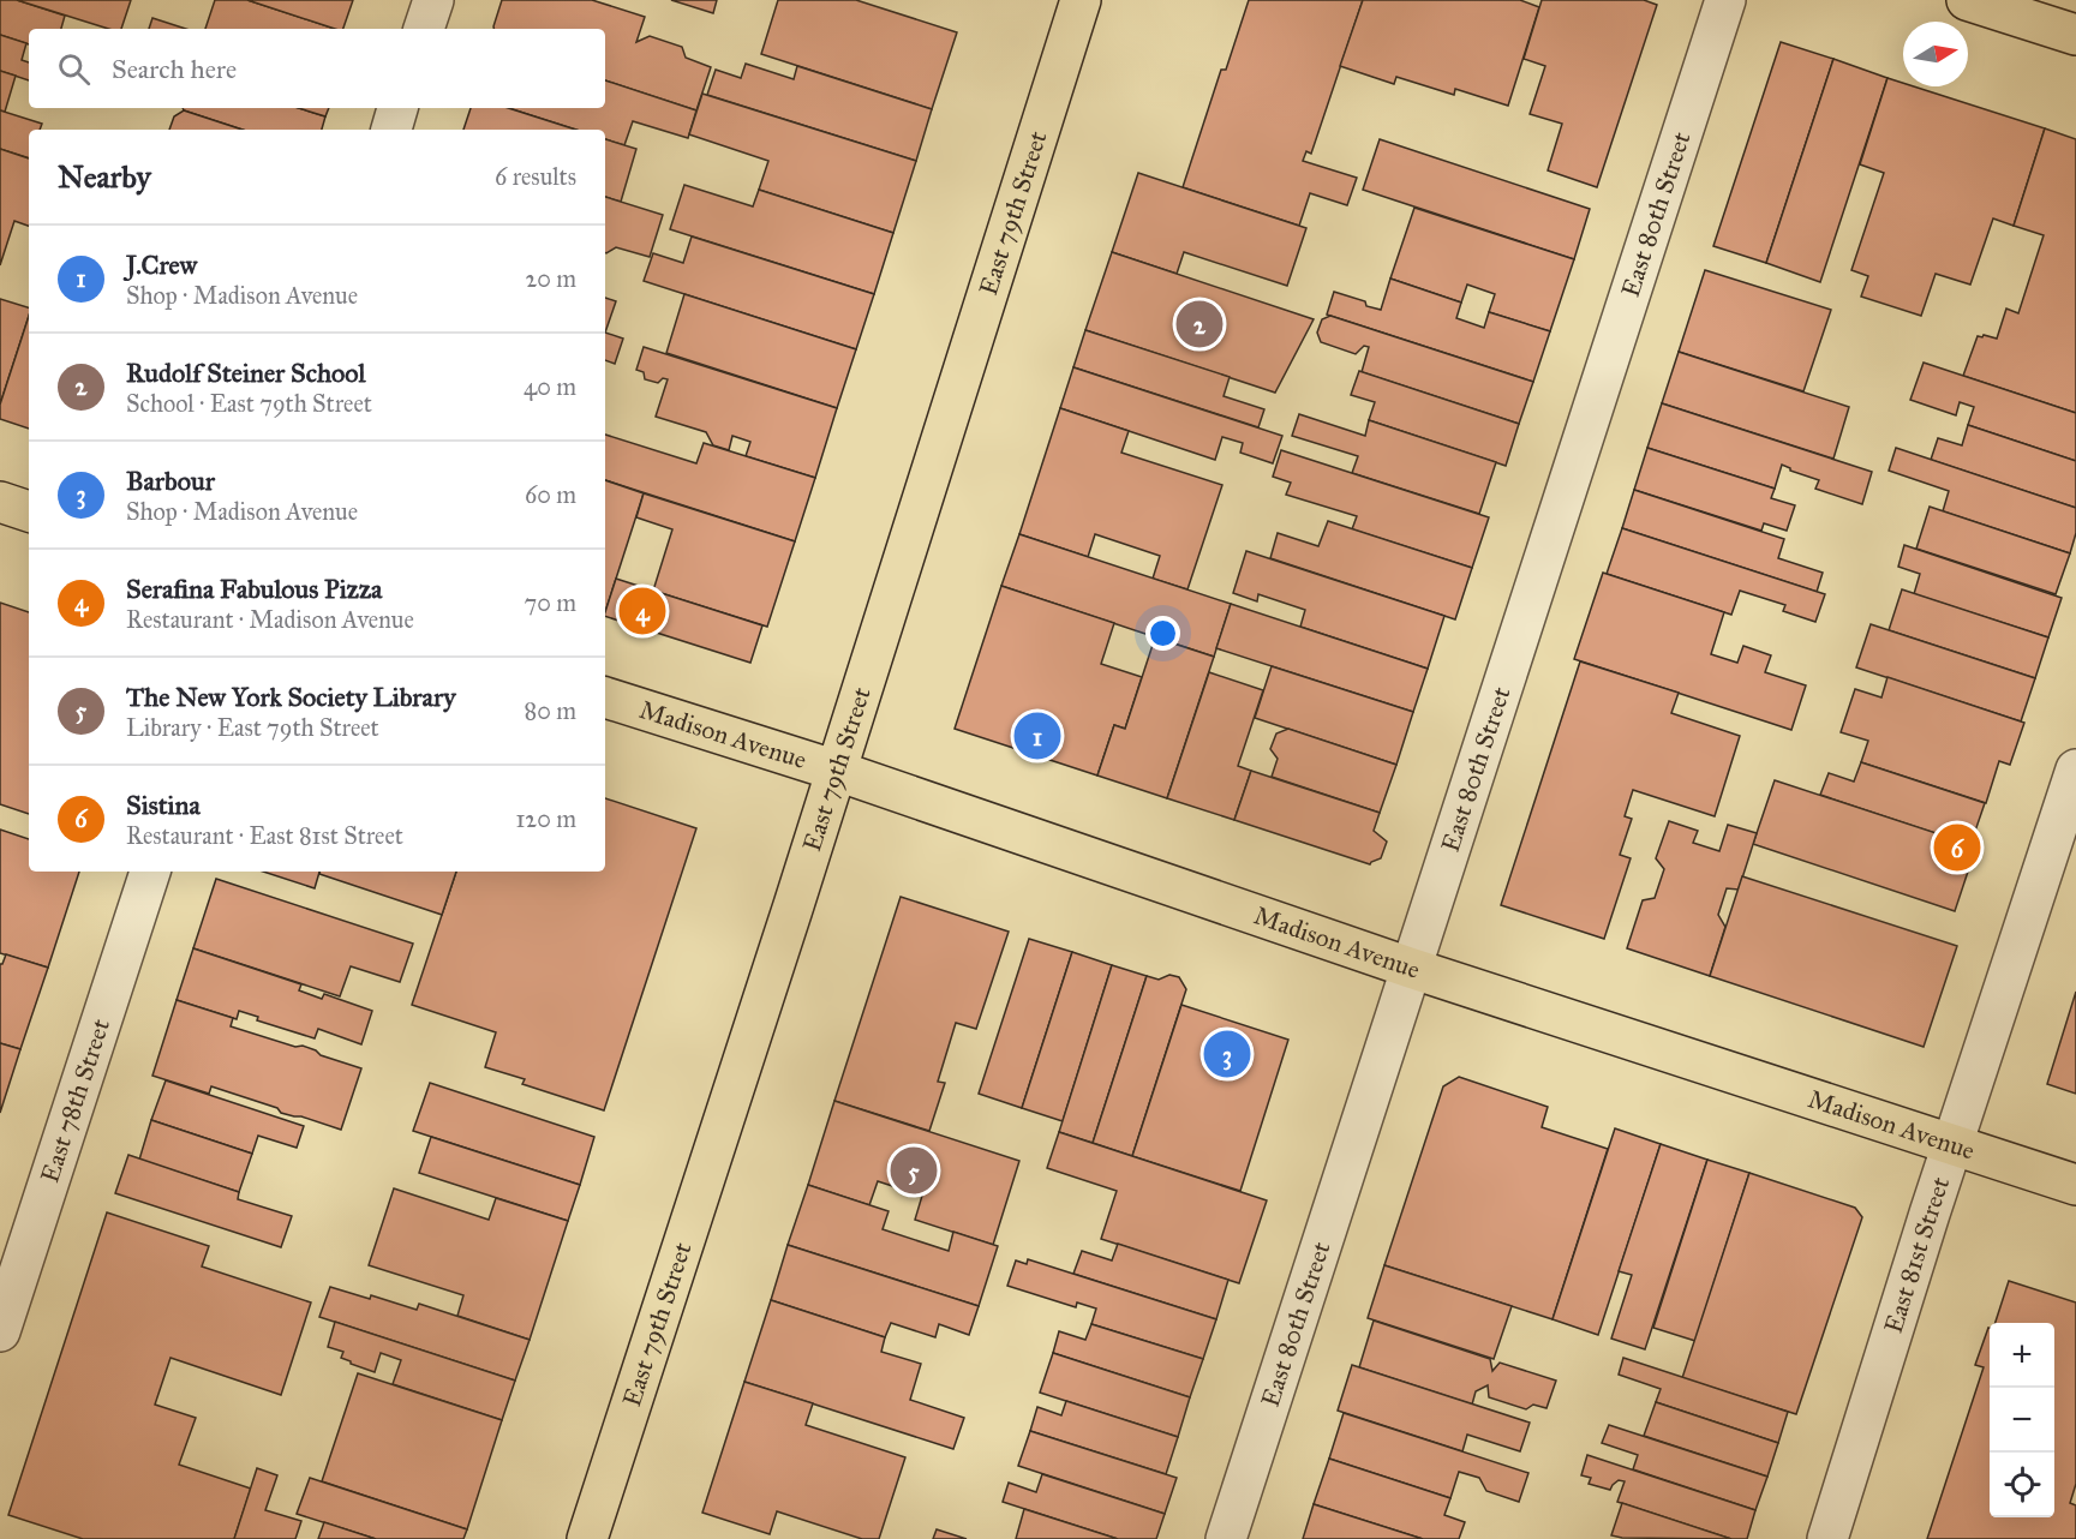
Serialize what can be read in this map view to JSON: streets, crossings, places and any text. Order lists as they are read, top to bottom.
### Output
{
  "streets": {
    "main road": ["East 79th Street", "Madison Avenue"],
    "street": ["East 80th Street", "East 78th Street", "East 81st Street"]
  },
  "crossings": [
    ["East 79th Street", "Madison Avenue"],
    ["East 80th Street", "Madison Avenue"],
    ["Madison Avenue", "East 81st Street"]
  ],
  "north": "right",
  "page": {
    "search": "Search here",
    "heading": ["Nearby", "6 results"],
    "list": [
      {
        "mark": "1",
        "name": "J.Crew",
        "note": "Shop · Madison Avenue",
        "value": "20 m"
      },
      {
        "mark": "2",
        "name": "Rudolf Steiner School",
        "note": "School · East 79th Street",
        "value": "40 m"
      },
      {
        "mark": "3",
        "name": "Barbour",
        "note": "Shop · Madison Avenue",
        "value": "60 m"
      },
      {
        "mark": "4",
        "name": "Serafina Fabulous Pizza",
        "note": "Restaurant · Madison Avenue",
        "value": "70 m"
      },
      {
        "mark": "5",
        "name": "The New York Society Library",
        "note": "Library · East 79th Street",
        "value": "80 m"
      },
      {
        "mark": "6",
        "name": "Sistina",
        "note": "Restaurant · East 81st Street",
        "value": "120 m"
      }
    ],
    "pins": [
      "2",
      "4",
      "1",
      "6",
      "3",
      "5"
    ],
    "map_buttons": ["+", "−"]
  }
}
